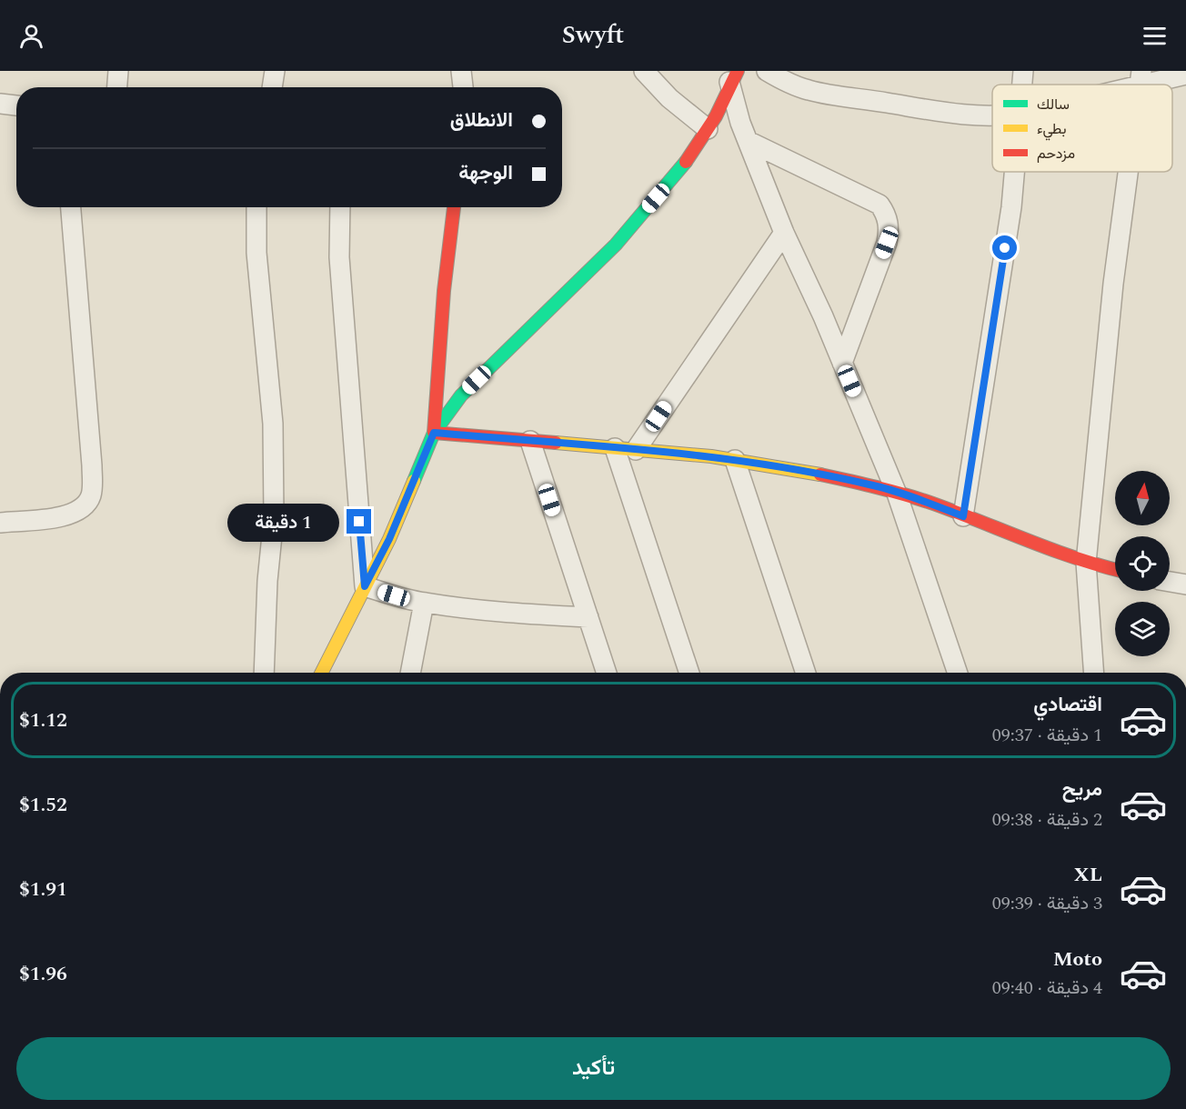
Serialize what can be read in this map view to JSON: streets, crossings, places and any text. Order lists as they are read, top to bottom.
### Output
{
  "legend": ["سالك", "بطيء", "مزدحم"],
  "north": "top",
  "page": {
    "header": "Swyft",
    "banner": ["الانطلاق", "الوجهة"],
    "bubble": "1 دقيقة",
    "list": [
      {
        "name": "اقتصادي",
        "note": "1 دقيقة · 09:37",
        "value": "$1.12"
      },
      {
        "name": "مريح",
        "note": "2 دقيقة · 09:38",
        "value": "$1.52"
      },
      {
        "name": "XL",
        "note": "3 دقيقة · 09:39",
        "value": "$1.91"
      },
      {
        "name": "Moto",
        "note": "4 دقيقة · 09:40",
        "value": "$1.96"
      }
    ],
    "buttons": "تأكيد"
  }
}
